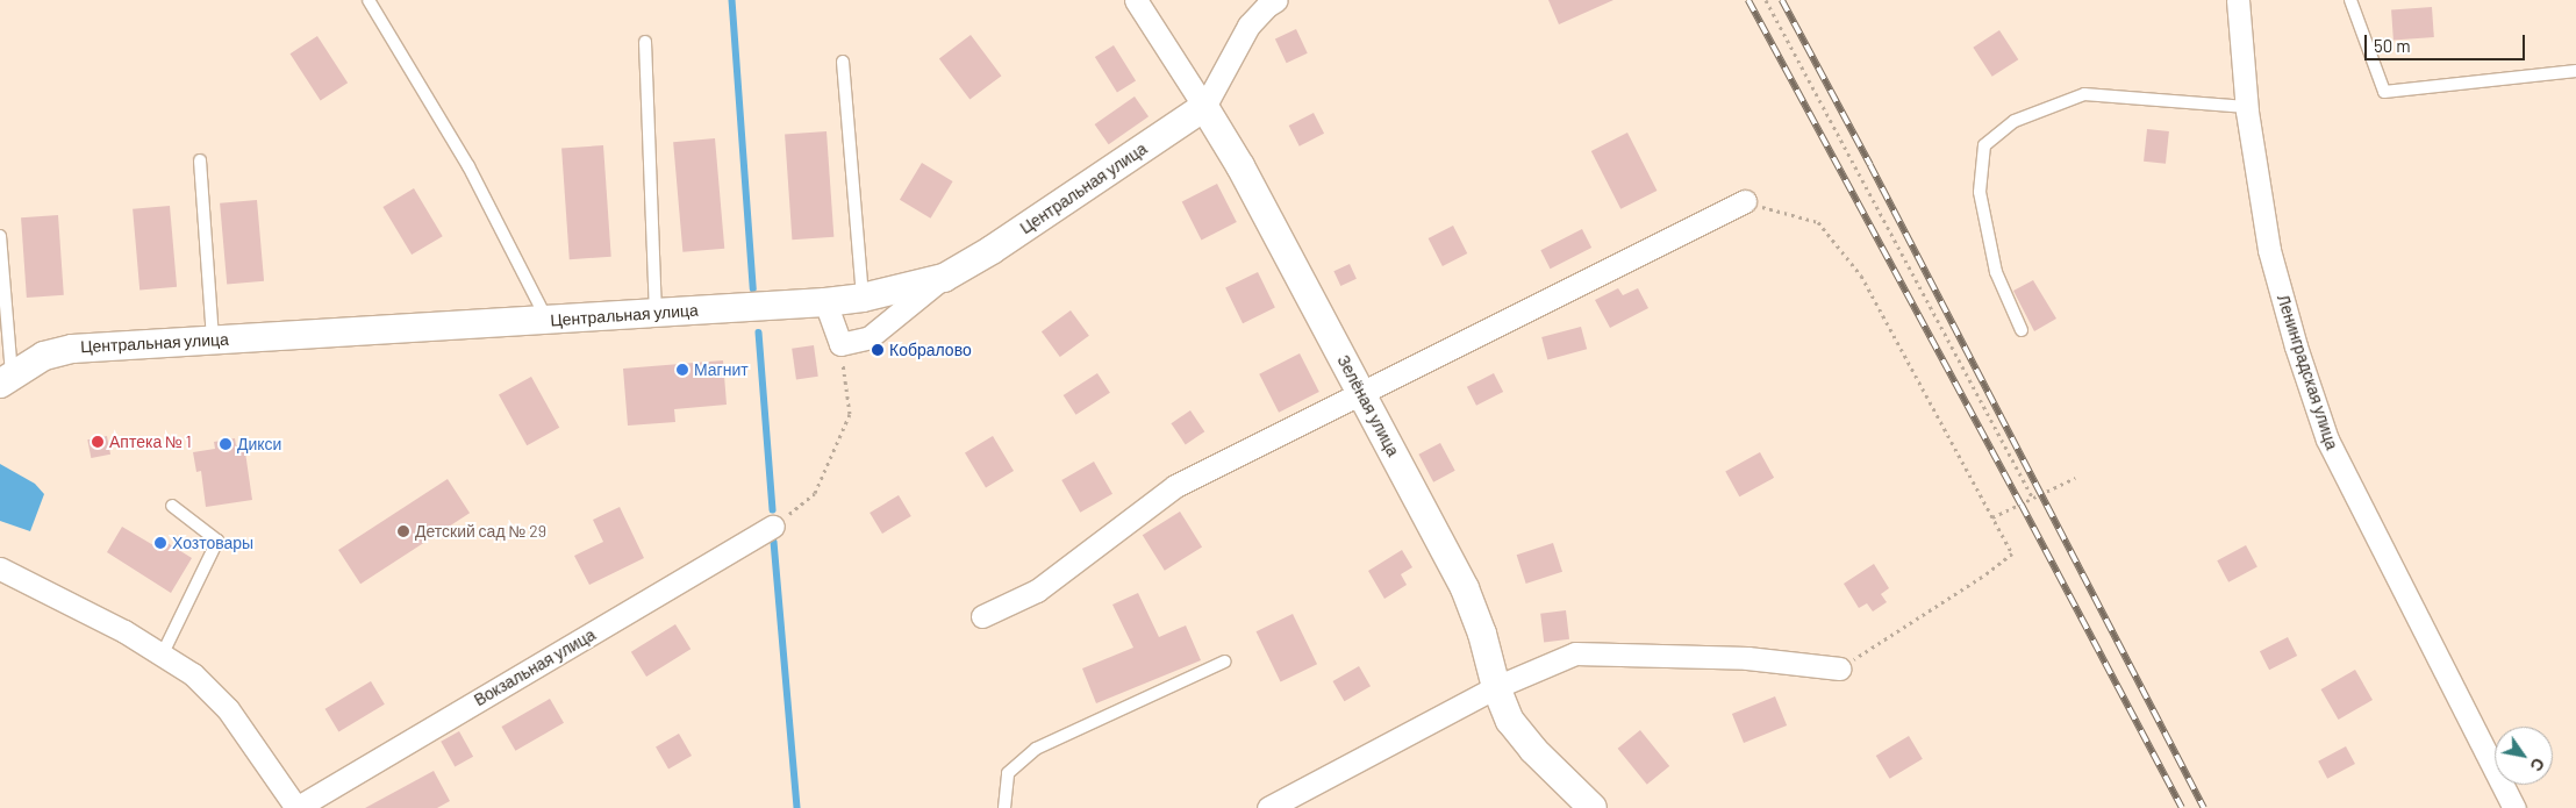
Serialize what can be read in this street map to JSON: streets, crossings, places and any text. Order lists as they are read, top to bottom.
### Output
{
  "streets": {
    "street": [
      "Центральная улица",
      "Ленинградская улица",
      "Зелёная улица",
      "Вокзальная улица"
    ]
  },
  "crossings": [
    ["Центральная улица", "Зелёная улица"]
  ],
  "places": [
    "Кобралово",
    "Магнит",
    "Аптека № 1",
    "Дикси",
    "Детский сад № 29",
    "Хозтовары"
  ],
  "scale_bar": "50 m",
  "north": "bottom right"
}
